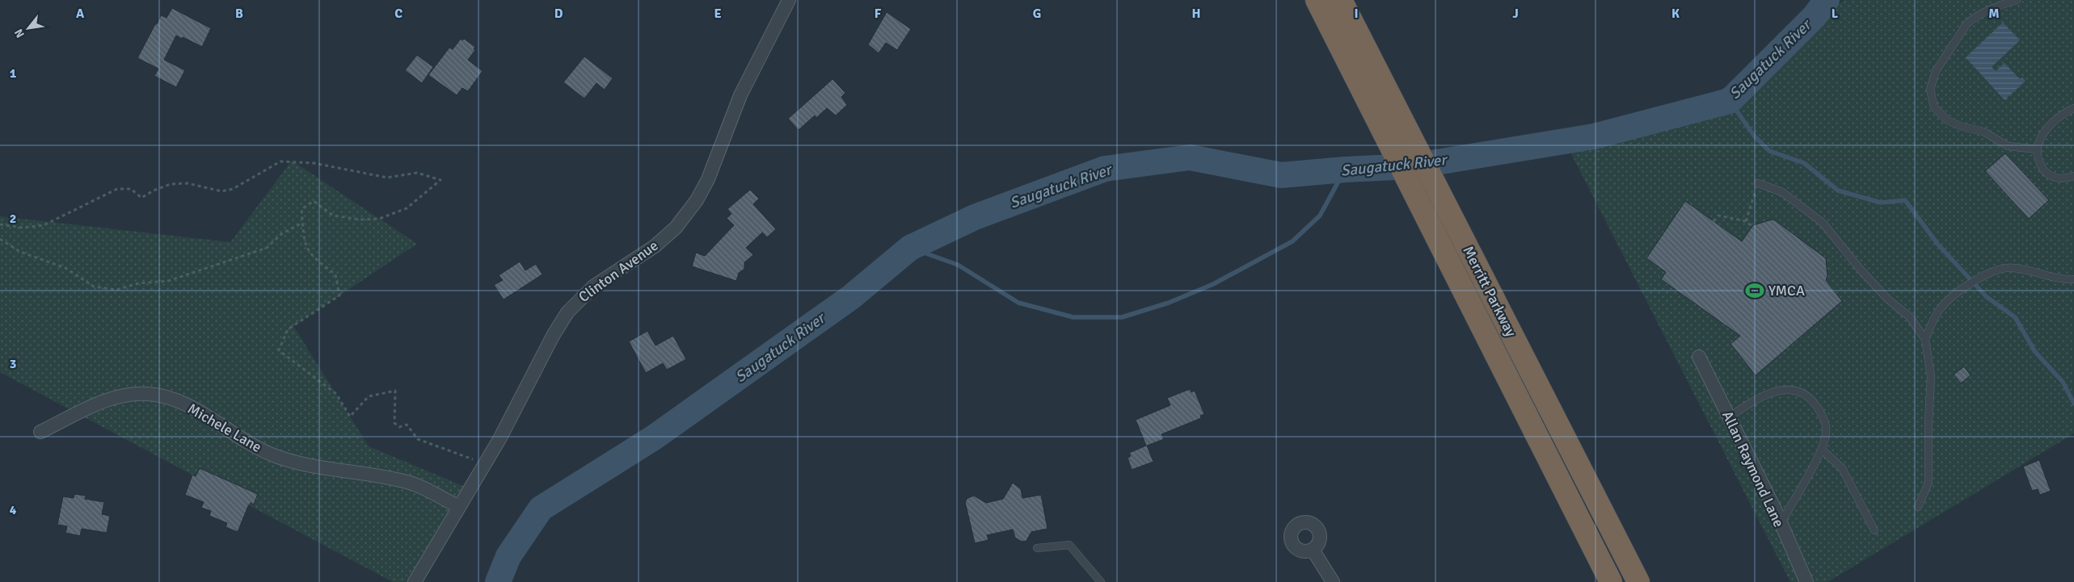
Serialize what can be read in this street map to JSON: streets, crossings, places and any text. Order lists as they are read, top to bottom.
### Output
{
  "streets": {
    "highway": ["Merritt Parkway"],
    "street": ["Clinton Avenue", "Michele Lane", "Allan Raymond Lane"]
  },
  "crossings": [
    ["Clinton Avenue", "Michele Lane"]
  ],
  "water": ["Saugatuck River"],
  "places": {
    "sports": ["YMCA"]
  },
  "north": "bottom left",
  "grid": {
    "columns": [
      "A",
      "B",
      "C",
      "D",
      "E",
      "F",
      "G",
      "H",
      "I",
      "J",
      "K",
      "L",
      "M"
    ],
    "rows": [
      "1",
      "2",
      "3",
      "4"
    ]
  }
}
